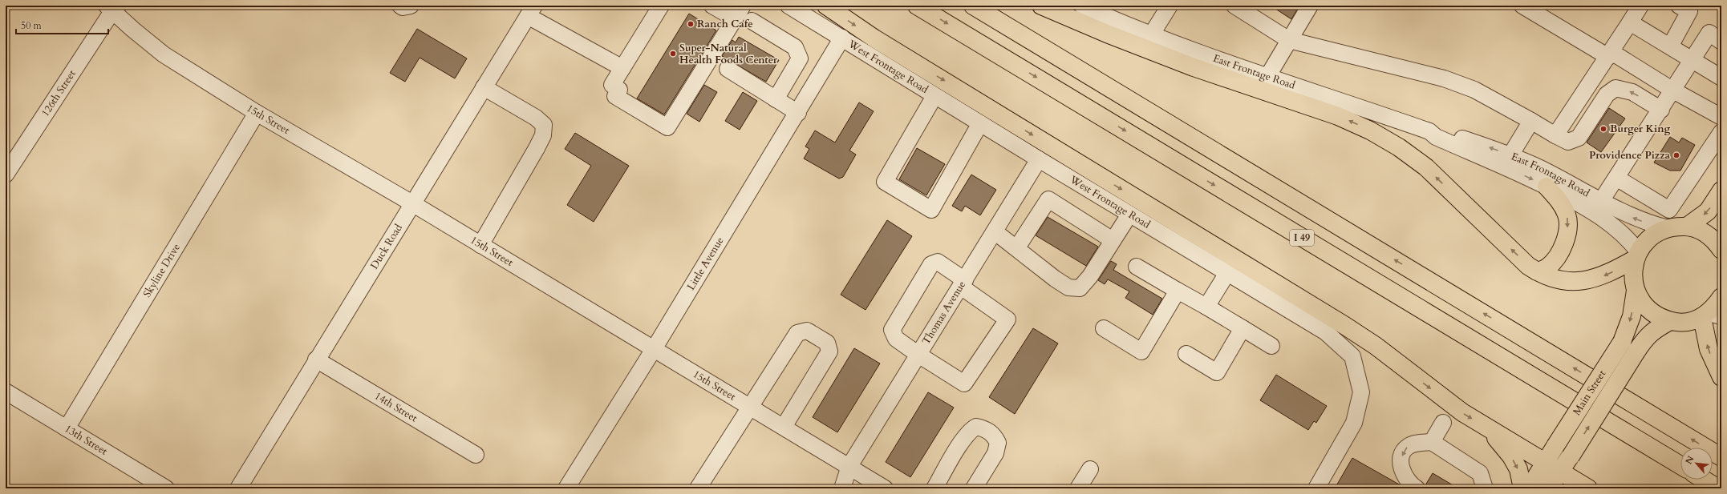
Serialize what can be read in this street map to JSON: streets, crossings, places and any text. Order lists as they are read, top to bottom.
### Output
{
  "streets": {
    "main road": ["I 49", "Main Street"],
    "street": [
      "West Frontage Road",
      "East Frontage Road",
      "126th Street",
      "15th Street",
      "Duck Road",
      "Little Avenue",
      "Skyline Drive",
      "Thomas Avenue",
      "14th Street",
      "13th Street"
    ]
  },
  "crossings": [
    ["West Frontage Road", "Little Avenue"],
    ["West Frontage Road", "Thomas Avenue"],
    ["126th Street", "15th Street"],
    ["15th Street", "Duck Road"],
    ["15th Street", "Little Avenue"],
    ["15th Street", "Skyline Drive"],
    ["15th Street", "Thomas Avenue"],
    ["Duck Road", "14th Street"],
    ["Skyline Drive", "13th Street"]
  ],
  "places": [
    "Ranch Cafe",
    "Super-Natural Health Foods Center",
    "Burger King",
    "Providence Pizza"
  ],
  "scale_bar": "50 m",
  "north": "top left"
}
